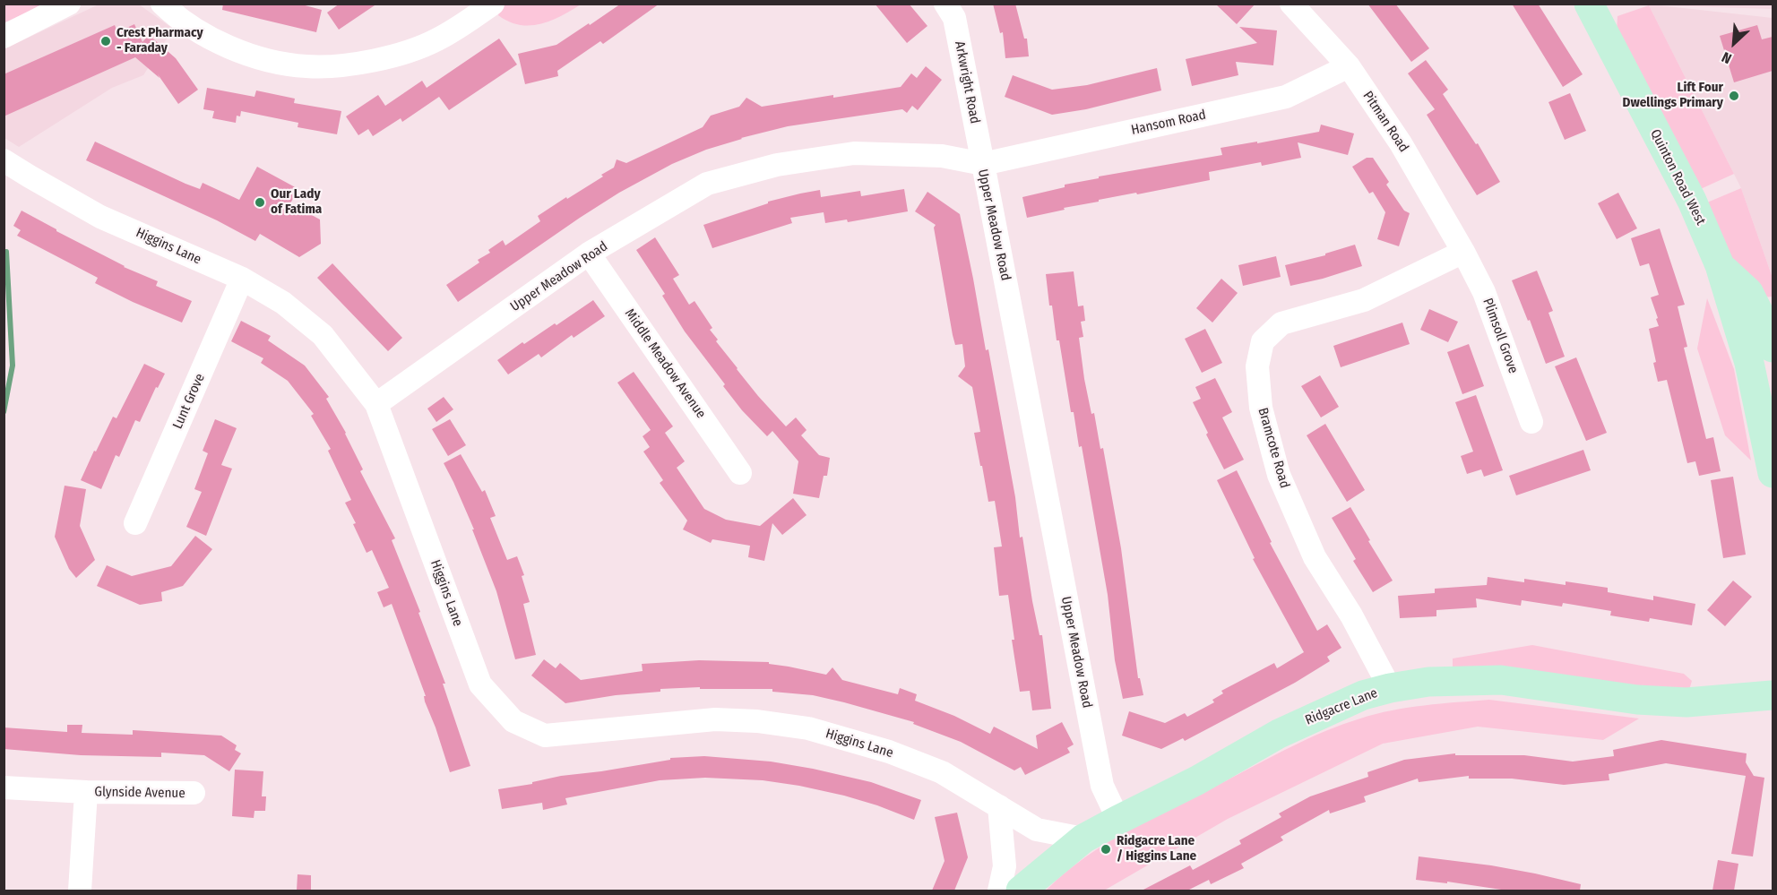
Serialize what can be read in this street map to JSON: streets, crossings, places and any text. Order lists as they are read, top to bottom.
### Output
{
  "streets": {
    "street": [
      "Arkwright Road",
      "Pitman Road",
      "Hansom Road",
      "Quinton Road West",
      "Upper Meadow Road",
      "Higgins Lane",
      "Plimsoll Grove",
      "Middle Meadow Avenue",
      "Lunt Grove",
      "Bramcote Road",
      "Ridgacre Lane",
      "Glynside Avenue"
    ]
  },
  "crossings": [
    ["Arkwright Road", "Hansom Road"],
    ["Arkwright Road", "Upper Meadow Road"],
    ["Pitman Road", "Hansom Road"],
    ["Pitman Road", "Plimsoll Grove"],
    ["Pitman Road", "Bramcote Road"],
    ["Hansom Road", "Upper Meadow Road"],
    ["Upper Meadow Road", "Higgins Lane"],
    ["Upper Meadow Road", "Middle Meadow Avenue"],
    ["Upper Meadow Road", "Ridgacre Lane"],
    ["Higgins Lane", "Lunt Grove"],
    ["Higgins Lane", "Ridgacre Lane"],
    ["Plimsoll Grove", "Bramcote Road"],
    ["Bramcote Road", "Ridgacre Lane"]
  ],
  "places": [
    "Crest Pharmacy - Faraday",
    "Lift Four Dwellings Primary",
    "Our Lady of Fatima",
    "Ridgacre Lane / Higgins Lane"
  ],
  "north": "bottom left"
}
